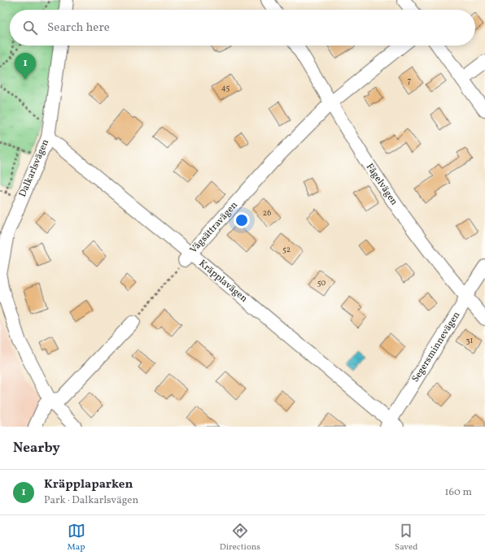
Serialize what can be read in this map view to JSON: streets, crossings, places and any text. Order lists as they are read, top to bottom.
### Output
{
  "streets": {
    "street": [
      "Dalkarlsvägen",
      "Fågelvägen",
      "Vågsättravägen",
      "Kräpplavägen",
      "Segersminnevägen"
    ]
  },
  "crossings": [
    ["Dalkarlsvägen", "Kräpplavägen"],
    ["Fågelvägen", "Vågsättravägen"],
    ["Fågelvägen", "Segersminnevägen"],
    ["Vågsättravägen", "Kräpplavägen"],
    ["Kräpplavägen", "Segersminnevägen"]
  ],
  "house_numbers": [
    "7",
    "45",
    "26",
    "52",
    "50",
    "31"
  ],
  "page": {
    "search": "Search here",
    "pins": "1",
    "heading": "Nearby",
    "list": [
      {
        "mark": "1",
        "name": "Kräpplaparken",
        "note": "Park · Dalkarlsvägen",
        "value": "160 m"
      }
    ],
    "nav": ["Map", "Directions", "Saved"]
  }
}
